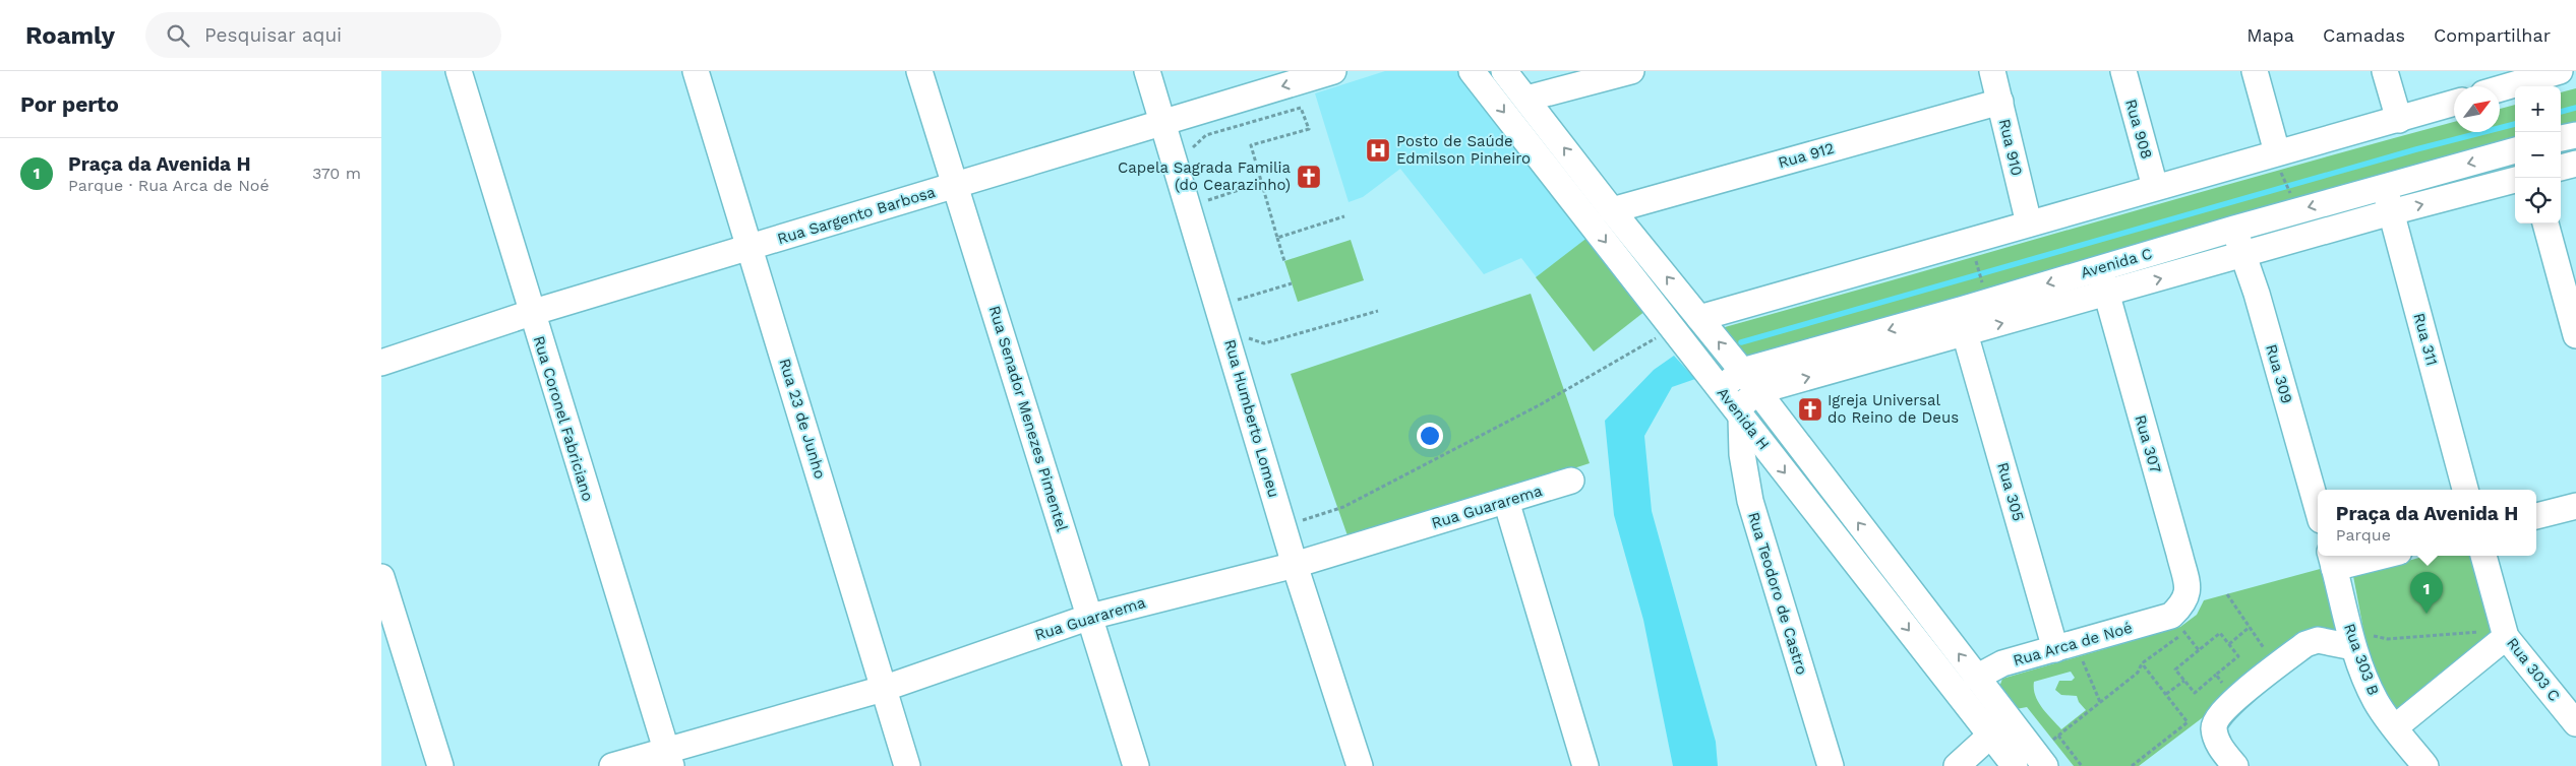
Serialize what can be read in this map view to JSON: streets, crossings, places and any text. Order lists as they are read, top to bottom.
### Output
{
  "streets": {
    "street": [
      "Rua 908",
      "Rua 910",
      "Rua 912",
      "Rua Sargento Barbosa",
      "Avenida C",
      "Rua 311",
      "Rua 309",
      "Rua Coronel Fabriciano",
      "Rua 23 de Junho",
      "Rua Senador Menezes Pimentel",
      "Rua Humberto Lomeu",
      "Avenida H",
      "Rua 307",
      "Rua 305",
      "Rua Guararema",
      "Rua Teodoro de Castro",
      "Rua Arca de Noé",
      "Rua 303 B",
      "Rua 303 C"
    ]
  },
  "crossings": [
    ["Rua 910", "Rua 912"],
    ["Rua 912", "Avenida H"],
    ["Rua Sargento Barbosa", "Rua Coronel Fabriciano"],
    ["Rua Sargento Barbosa", "Rua 23 de Junho"],
    ["Rua Sargento Barbosa", "Rua Senador Menezes Pimentel"],
    ["Rua Sargento Barbosa", "Rua Humberto Lomeu"],
    ["Avenida C", "Rua 311"],
    ["Avenida C", "Rua 309"],
    ["Avenida C", "Avenida H"],
    ["Avenida C", "Rua 307"],
    ["Avenida C", "Rua 305"],
    ["Avenida C", "Rua Teodoro de Castro"],
    ["Rua Coronel Fabriciano", "Rua Guararema"],
    ["Rua 23 de Junho", "Rua Guararema"],
    ["Rua Senador Menezes Pimentel", "Rua Guararema"],
    ["Rua Humberto Lomeu", "Rua Guararema"],
    ["Avenida H", "Rua Teodoro de Castro"],
    ["Avenida H", "Rua Arca de Noé"],
    ["Rua 307", "Rua Arca de Noé"],
    ["Rua 305", "Rua Arca de Noé"]
  ],
  "places": {
    "hospital": ["Posto de Saúde Edmilson Pinheiro"],
    "church": ["Capela Sagrada Familia (do Cearazinho)", "Igreja Universal do Reino de Deus"]
  },
  "north": "top right",
  "page": {
    "header": "Roamly",
    "search": "Pesquisar aqui",
    "nav": ["Mapa", "Camadas", "Compartilhar"],
    "heading": "Por perto",
    "map_buttons": ["+", "−"],
    "list": [
      {
        "mark": "1",
        "name": "Praça da Avenida H",
        "note": "Parque · Rua Arca de Noé",
        "value": "370 m"
      }
    ],
    "popup": ["Praça da Avenida H", "Parque"],
    "pins": "1"
  }
}
